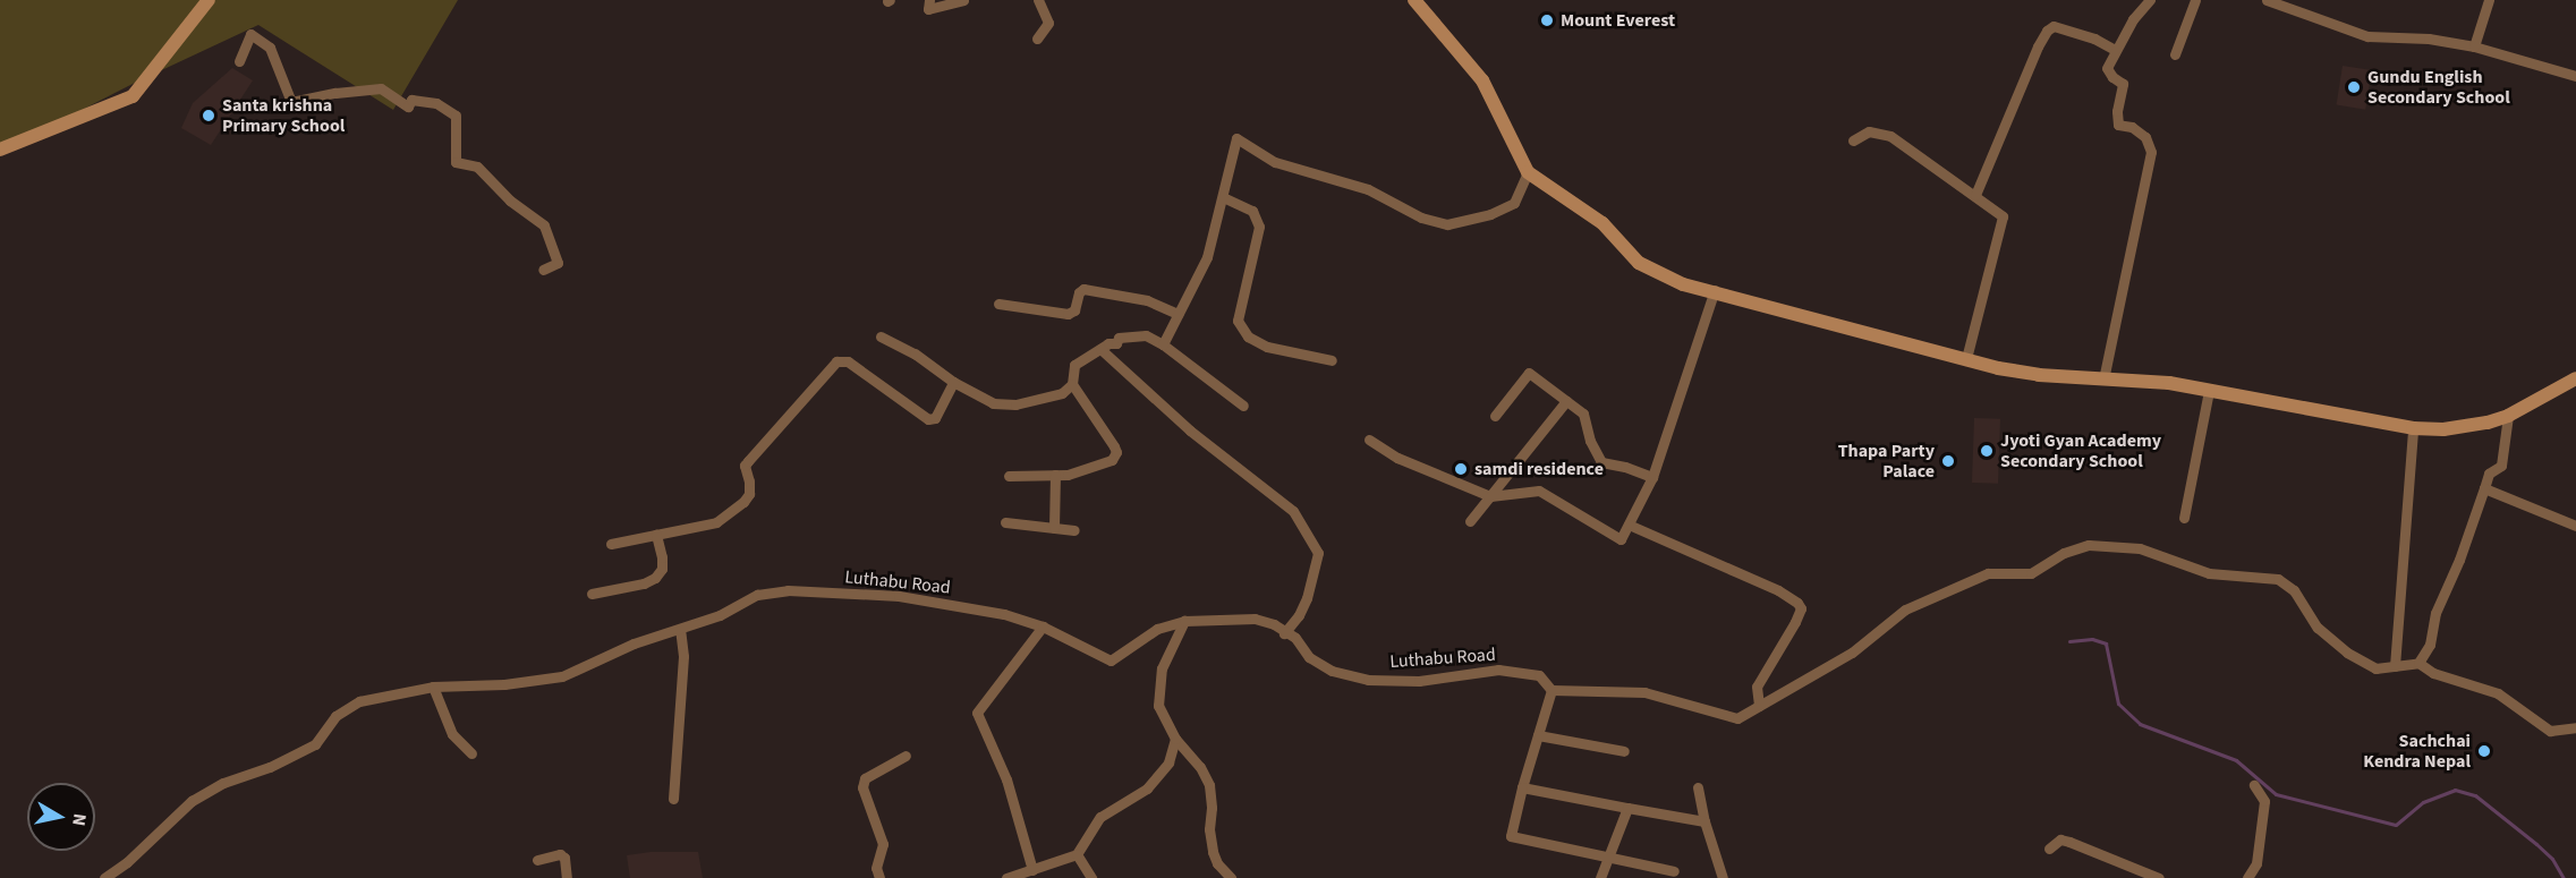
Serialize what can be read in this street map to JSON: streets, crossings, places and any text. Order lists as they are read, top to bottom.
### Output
{
  "streets": {
    "street": ["Luthabu Road"]
  },
  "places": [
    "Mount Everest",
    "Gundu English Secondary School",
    "Santa krishna Primary School",
    "Jyoti Gyan Academy Secondary School",
    "Thapa Party Palace",
    "samdi residence",
    "Sachchai Kendra Nepal"
  ],
  "north": "right"
}
